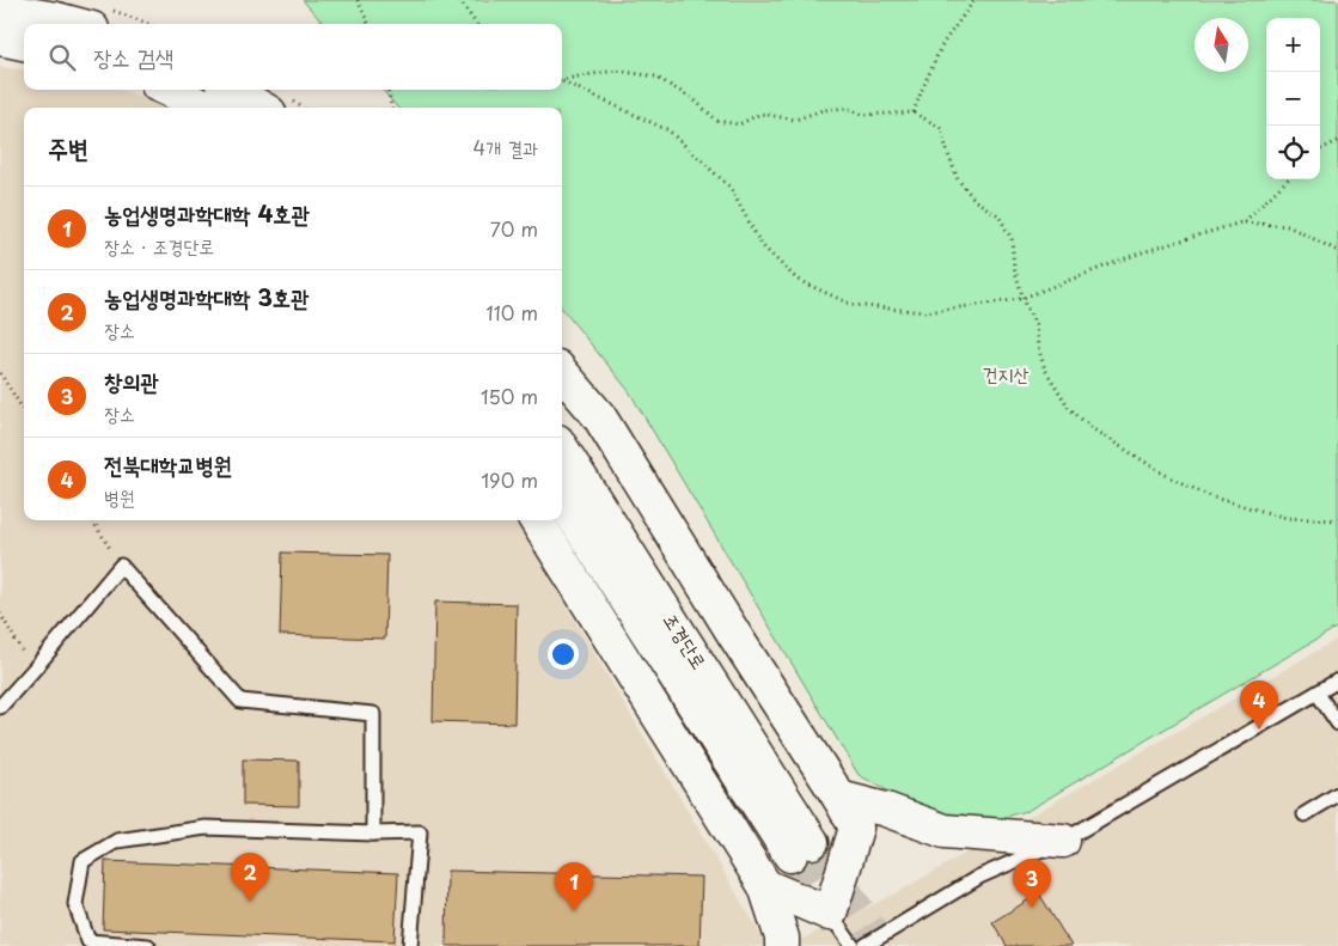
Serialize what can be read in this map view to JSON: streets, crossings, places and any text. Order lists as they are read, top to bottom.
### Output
{
  "streets": {
    "street": ["조경단로"]
  },
  "parks": ["건지산"],
  "north": "top",
  "page": {
    "map_buttons": ["+", "−"],
    "search": "장소 검색",
    "heading": ["주변", "4개 결과"],
    "list": [
      {
        "mark": "1",
        "name": "농업생명과학대학 4호관",
        "note": "장소 · 조경단로",
        "value": "70 m"
      },
      {
        "mark": "2",
        "name": "농업생명과학대학 3호관",
        "note": "장소",
        "value": "110 m"
      },
      {
        "mark": "3",
        "name": "창의관",
        "note": "장소",
        "value": "150 m"
      },
      {
        "mark": "4",
        "name": "전북대학교병원",
        "note": "병원",
        "value": "190 m"
      }
    ],
    "pins": [
      "4",
      "2",
      "3",
      "1"
    ]
  }
}
